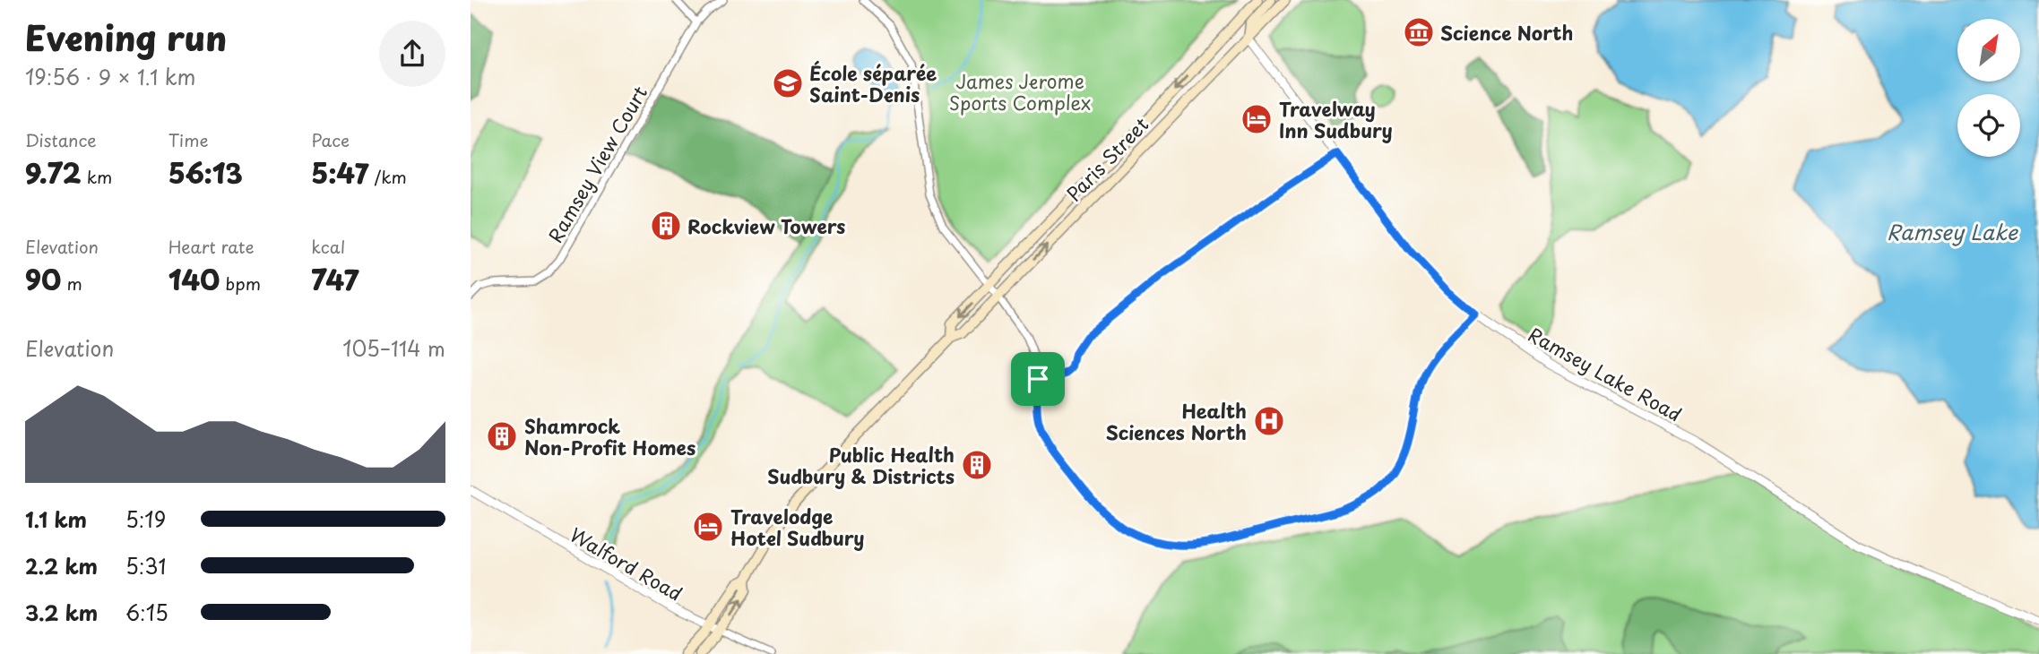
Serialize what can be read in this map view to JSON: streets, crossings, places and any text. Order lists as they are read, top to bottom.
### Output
{
  "streets": {
    "main road": ["Paris Street"],
    "street": ["Ramsey View Court", "Ramsey Lake Road", "Walford Road"]
  },
  "crossings": [
    ["Paris Street", "Ramsey Lake Road"],
    ["Paris Street", "Walford Road"]
  ],
  "water": ["Ramsey Lake"],
  "parks": ["James Jerome Sports Complex"],
  "places": {
    "museum": ["Science North"],
    "school or university": ["École séparée Saint-Denis"],
    "hotel": ["Travelway Inn Sudbury", "Travelodge Hotel Sudbury"],
    "building": ["Rockview Towers", "Shamrock Non-Profit Homes", "Public Health Sudbury & Districts"],
    "hospital": ["Health Sciences North"]
  },
  "north": "top right",
  "page": {
    "heading": ["Evening run", "19:56 · 9 × 1.1 km"],
    "stats": [
      ["Distance", "9.72 km"],
      ["Time", "56:13"],
      ["Pace", "5:47 /km"],
      ["Elevation", "90 m"],
      ["Heart rate", "140 bpm"],
      ["kcal", "747"]
    ],
    "chart": ["Elevation", "105–114 m"],
    "list": [
      {
        "name": "1.1 km",
        "note": "5:19"
      },
      {
        "name": "2.2 km",
        "note": "5:31"
      },
      {
        "name": "3.2 km",
        "note": "6:15"
      }
    ]
  }
}
